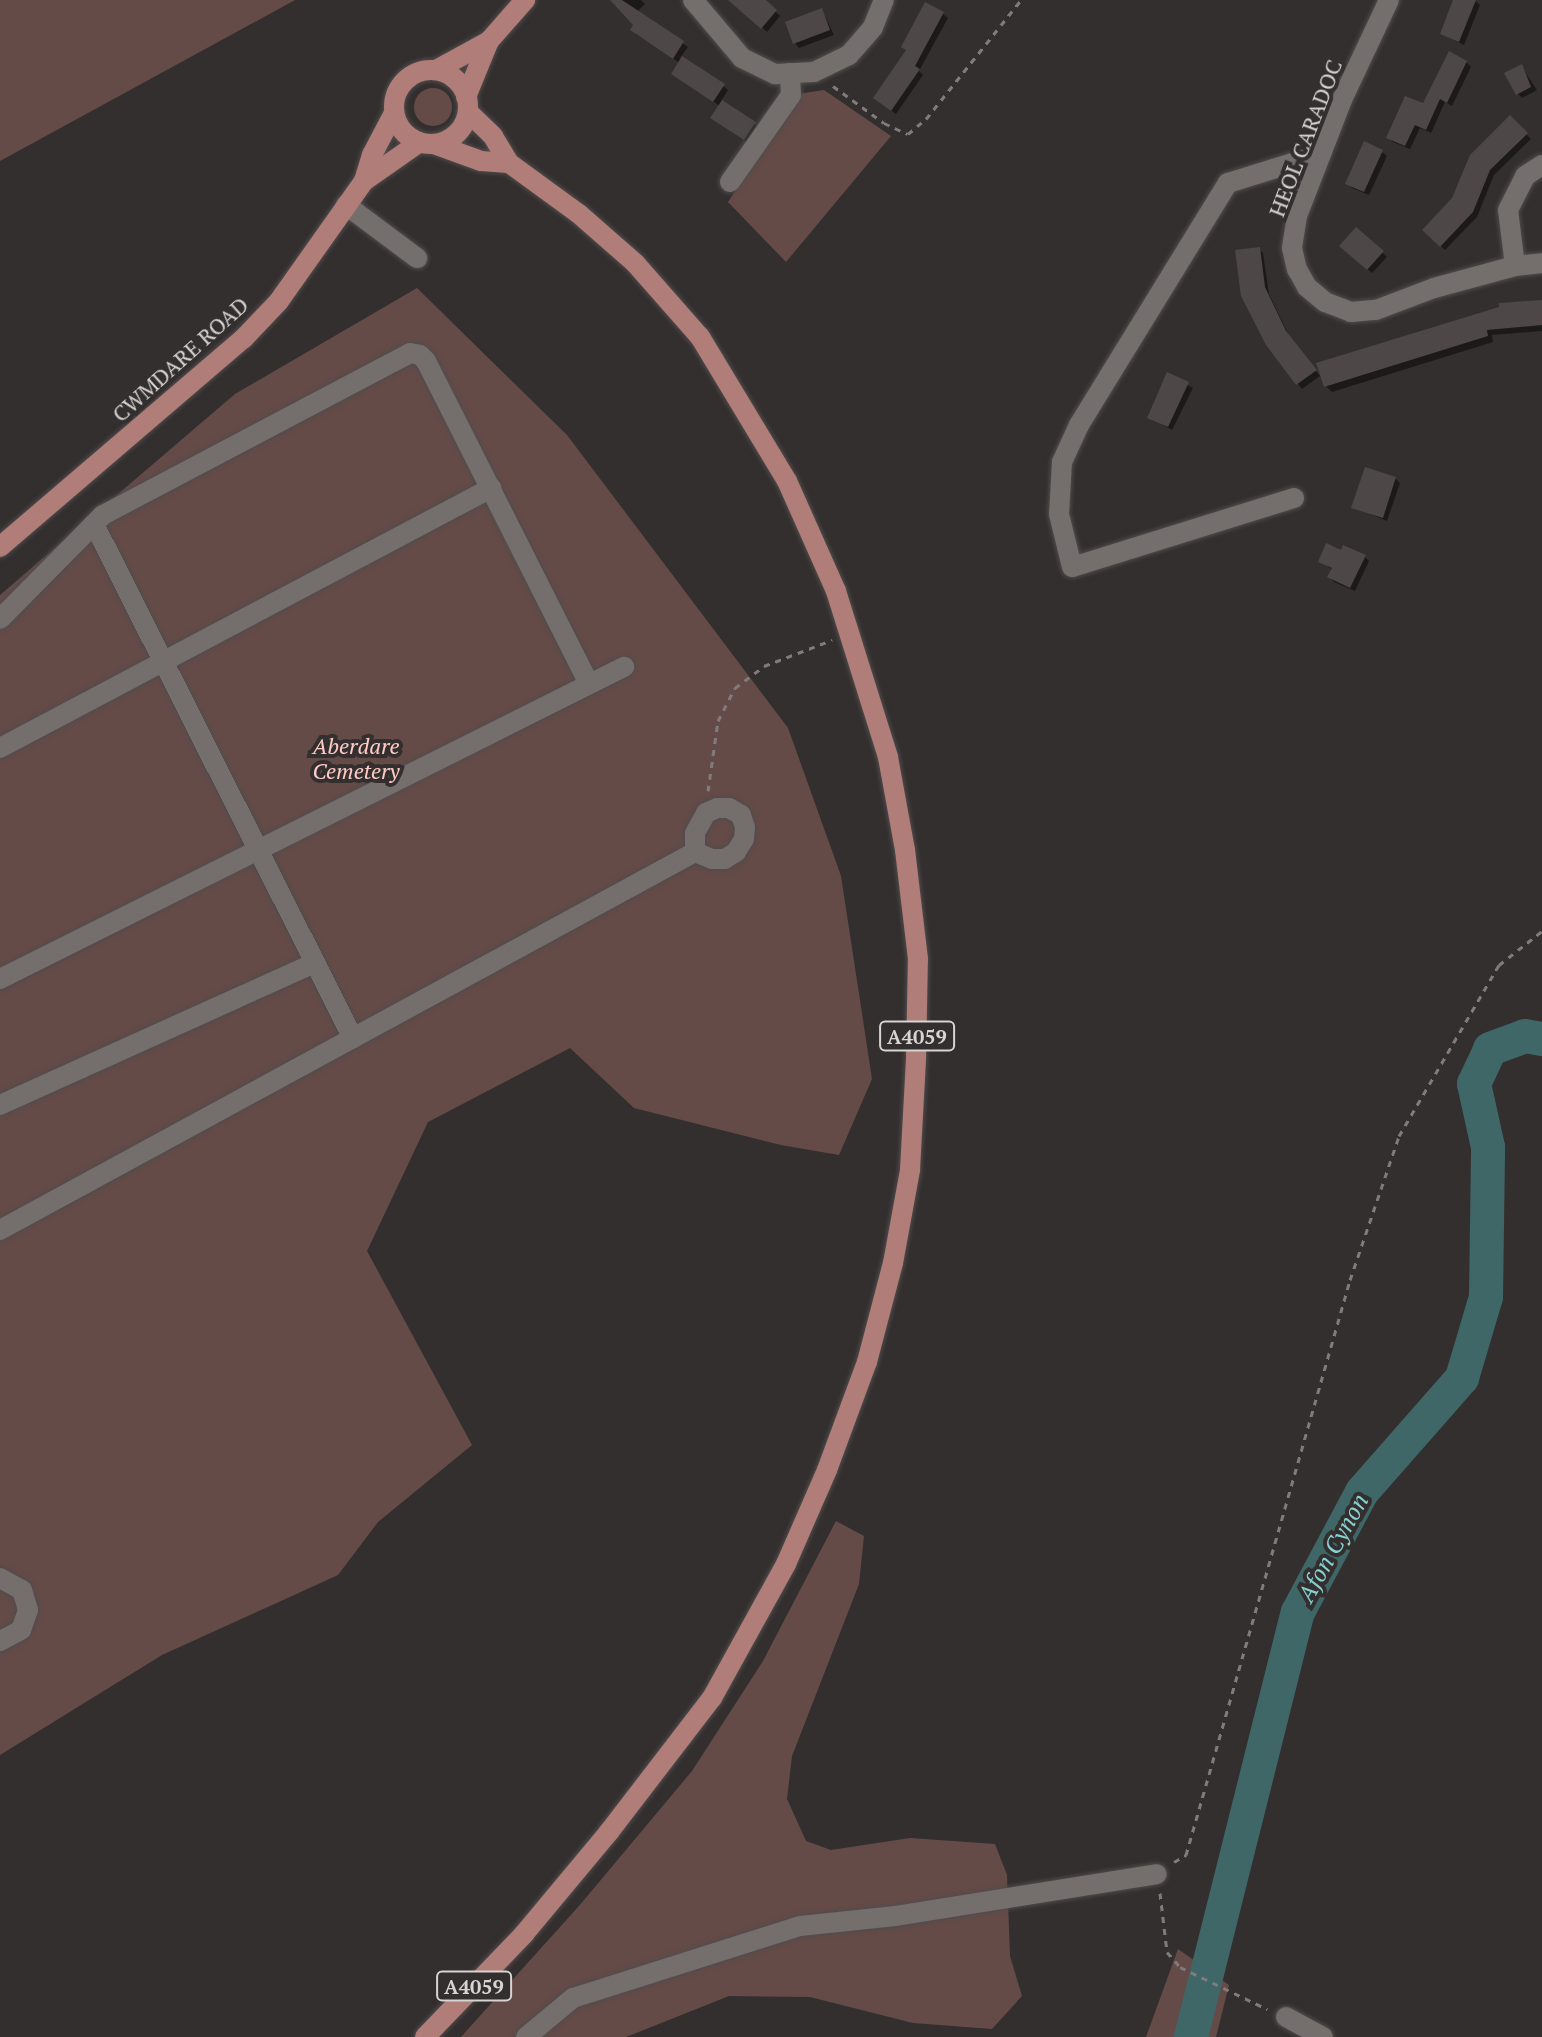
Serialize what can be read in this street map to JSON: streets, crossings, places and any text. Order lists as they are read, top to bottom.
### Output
{
  "streets": {
    "main road": ["CWMDARE ROAD", "A4059"],
    "street": ["HEOL CARADOC"]
  },
  "crossings": [
    ["CWMDARE ROAD", "A4059"]
  ],
  "water": ["Afon Cynon"],
  "parks": ["Aberdare Cemetery"]
}
